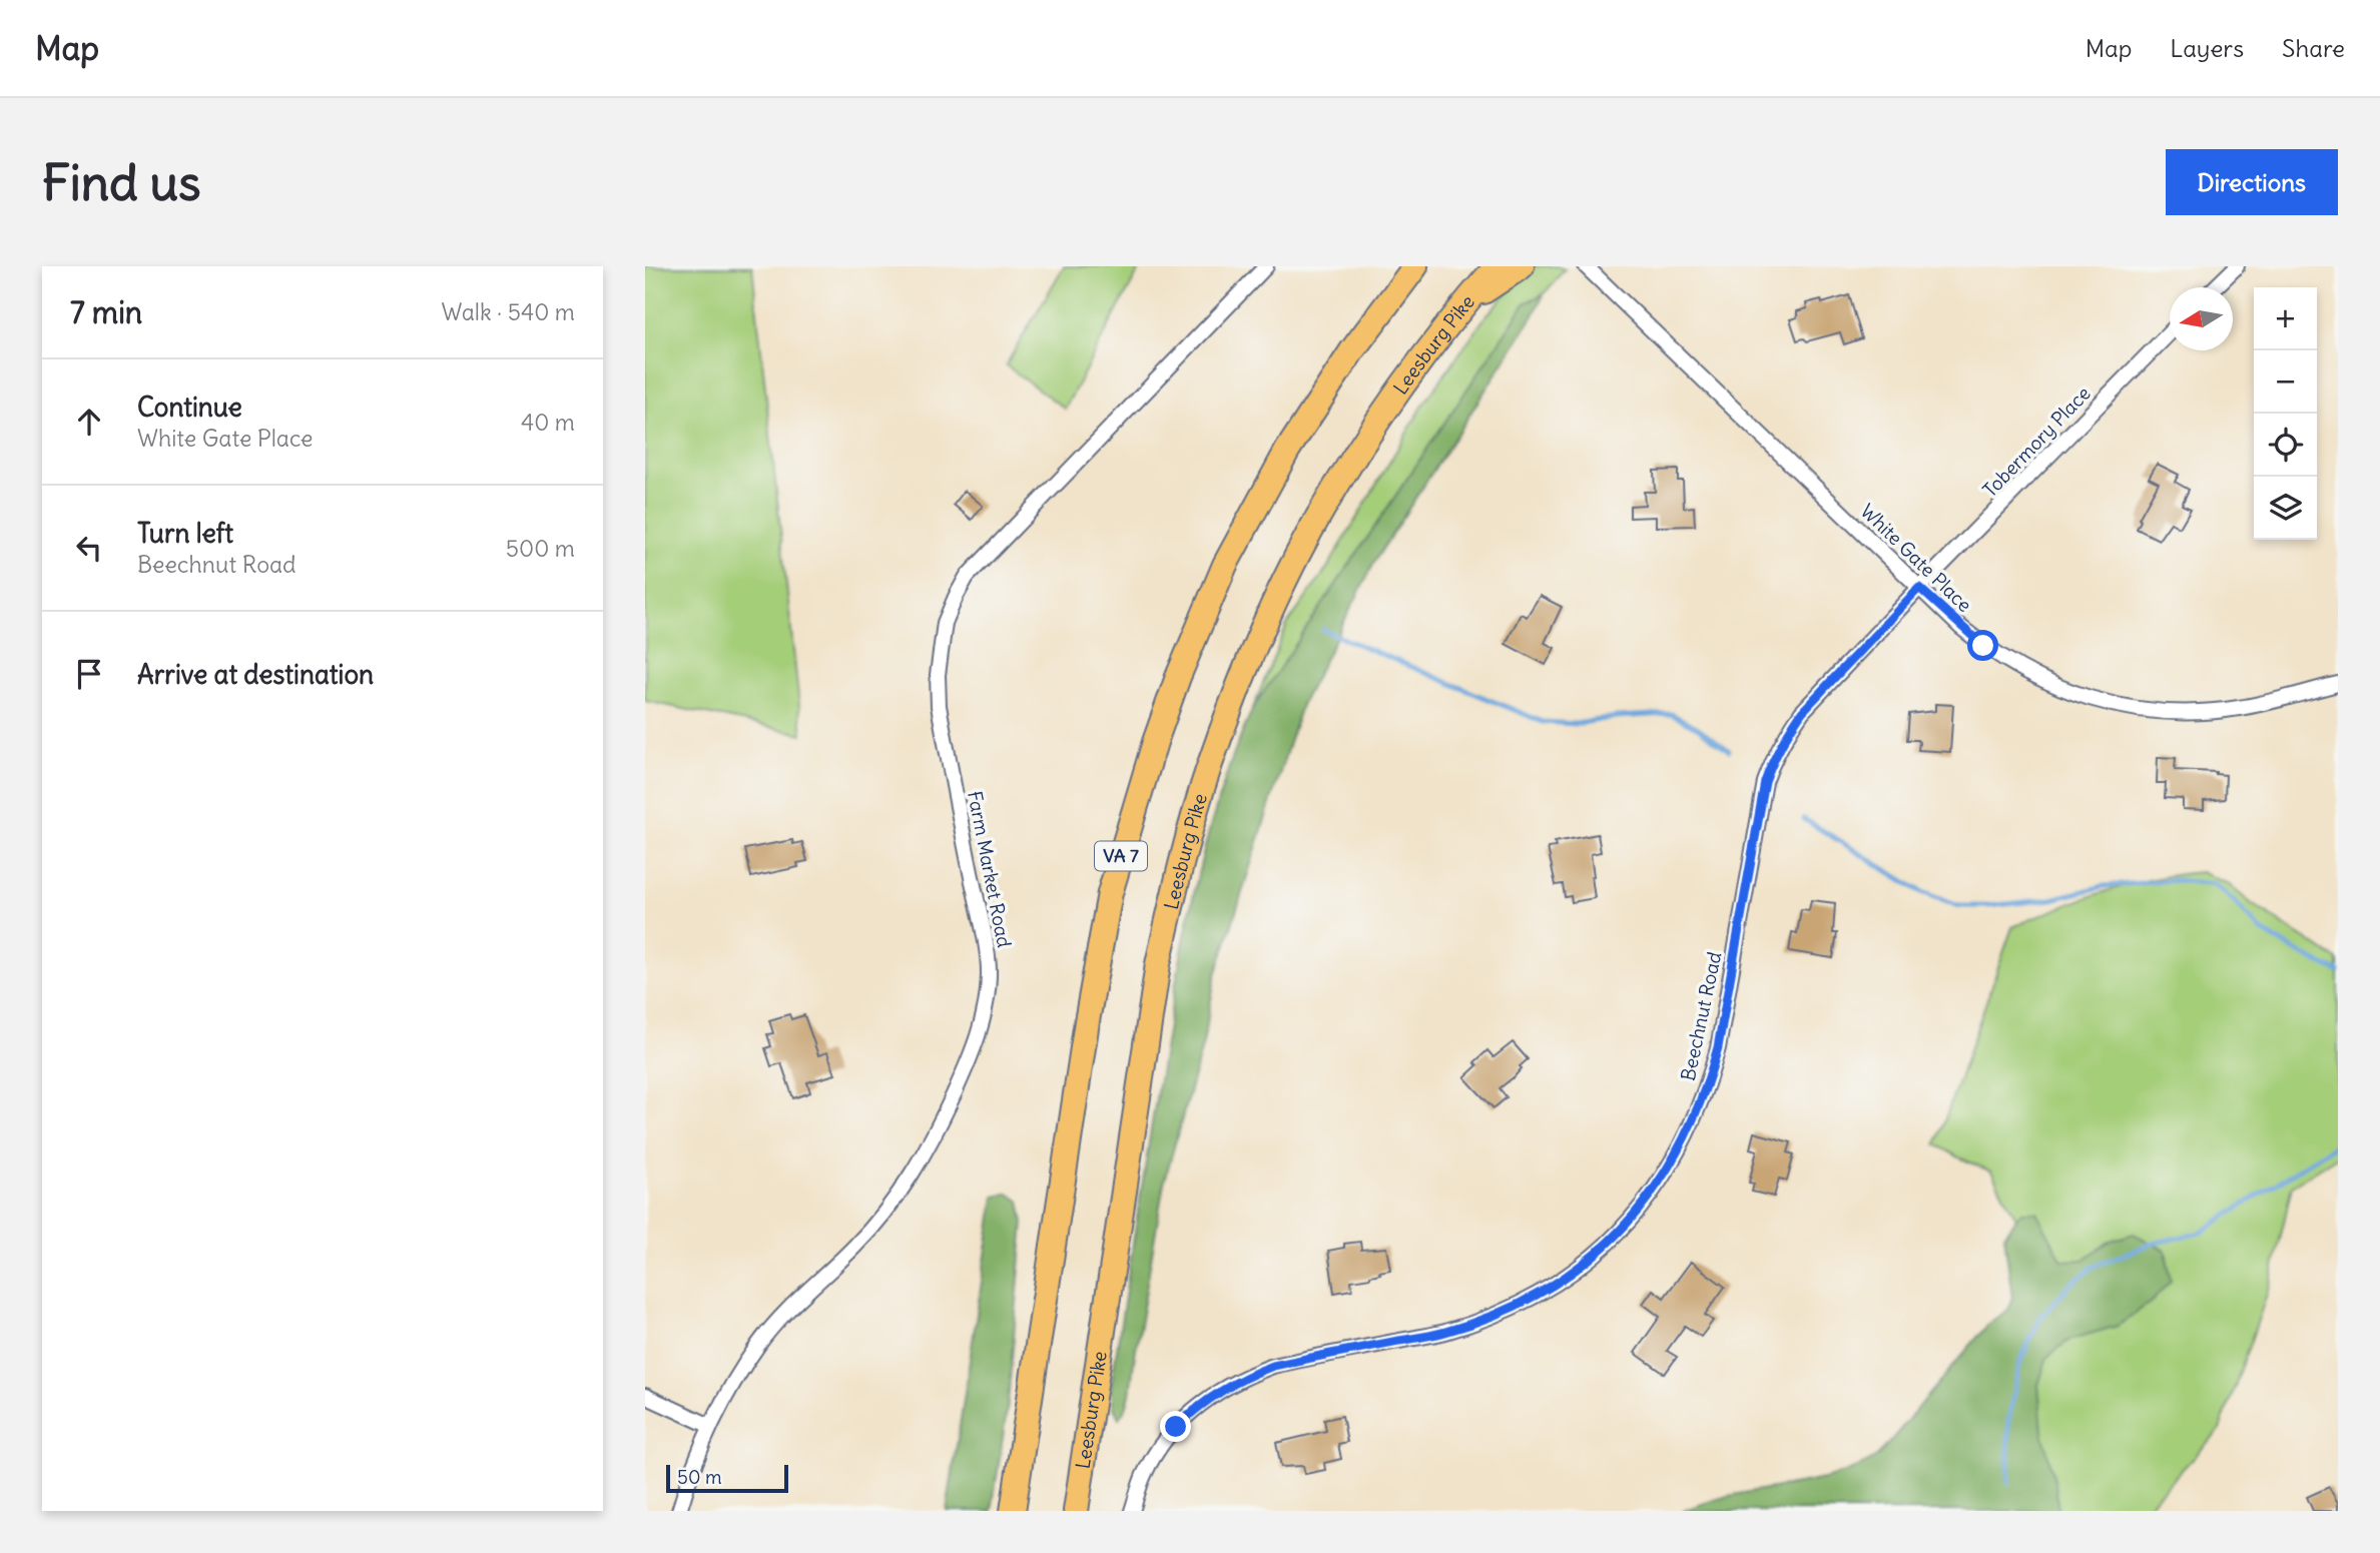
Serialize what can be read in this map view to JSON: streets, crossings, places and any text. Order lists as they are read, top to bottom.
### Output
{
  "streets": {
    "highway": ["Leesburg Pike", "VA 7"],
    "street": [
      "Tobermory Place",
      "White Gate Place",
      "Farm Market Road",
      "Beechnut Road"
    ]
  },
  "crossings": [
    ["Tobermory Place", "White Gate Place"],
    ["Tobermory Place", "Beechnut Road"],
    ["White Gate Place", "Beechnut Road"]
  ],
  "scale_bar": "50 m",
  "north": "left",
  "page": {
    "header": "Map",
    "nav": ["Map", "Layers", "Share"],
    "buttons": "Directions",
    "title": "Find us",
    "heading": ["7 min", "Walk · 540 m"],
    "map_buttons": ["+", "−"],
    "list": [
      ["Continue", "White Gate Place", "40 m"],
      ["Turn left", "Beechnut Road", "500 m"],
      "Arrive at destination"
    ],
    "scale": "50 m"
  }
}
